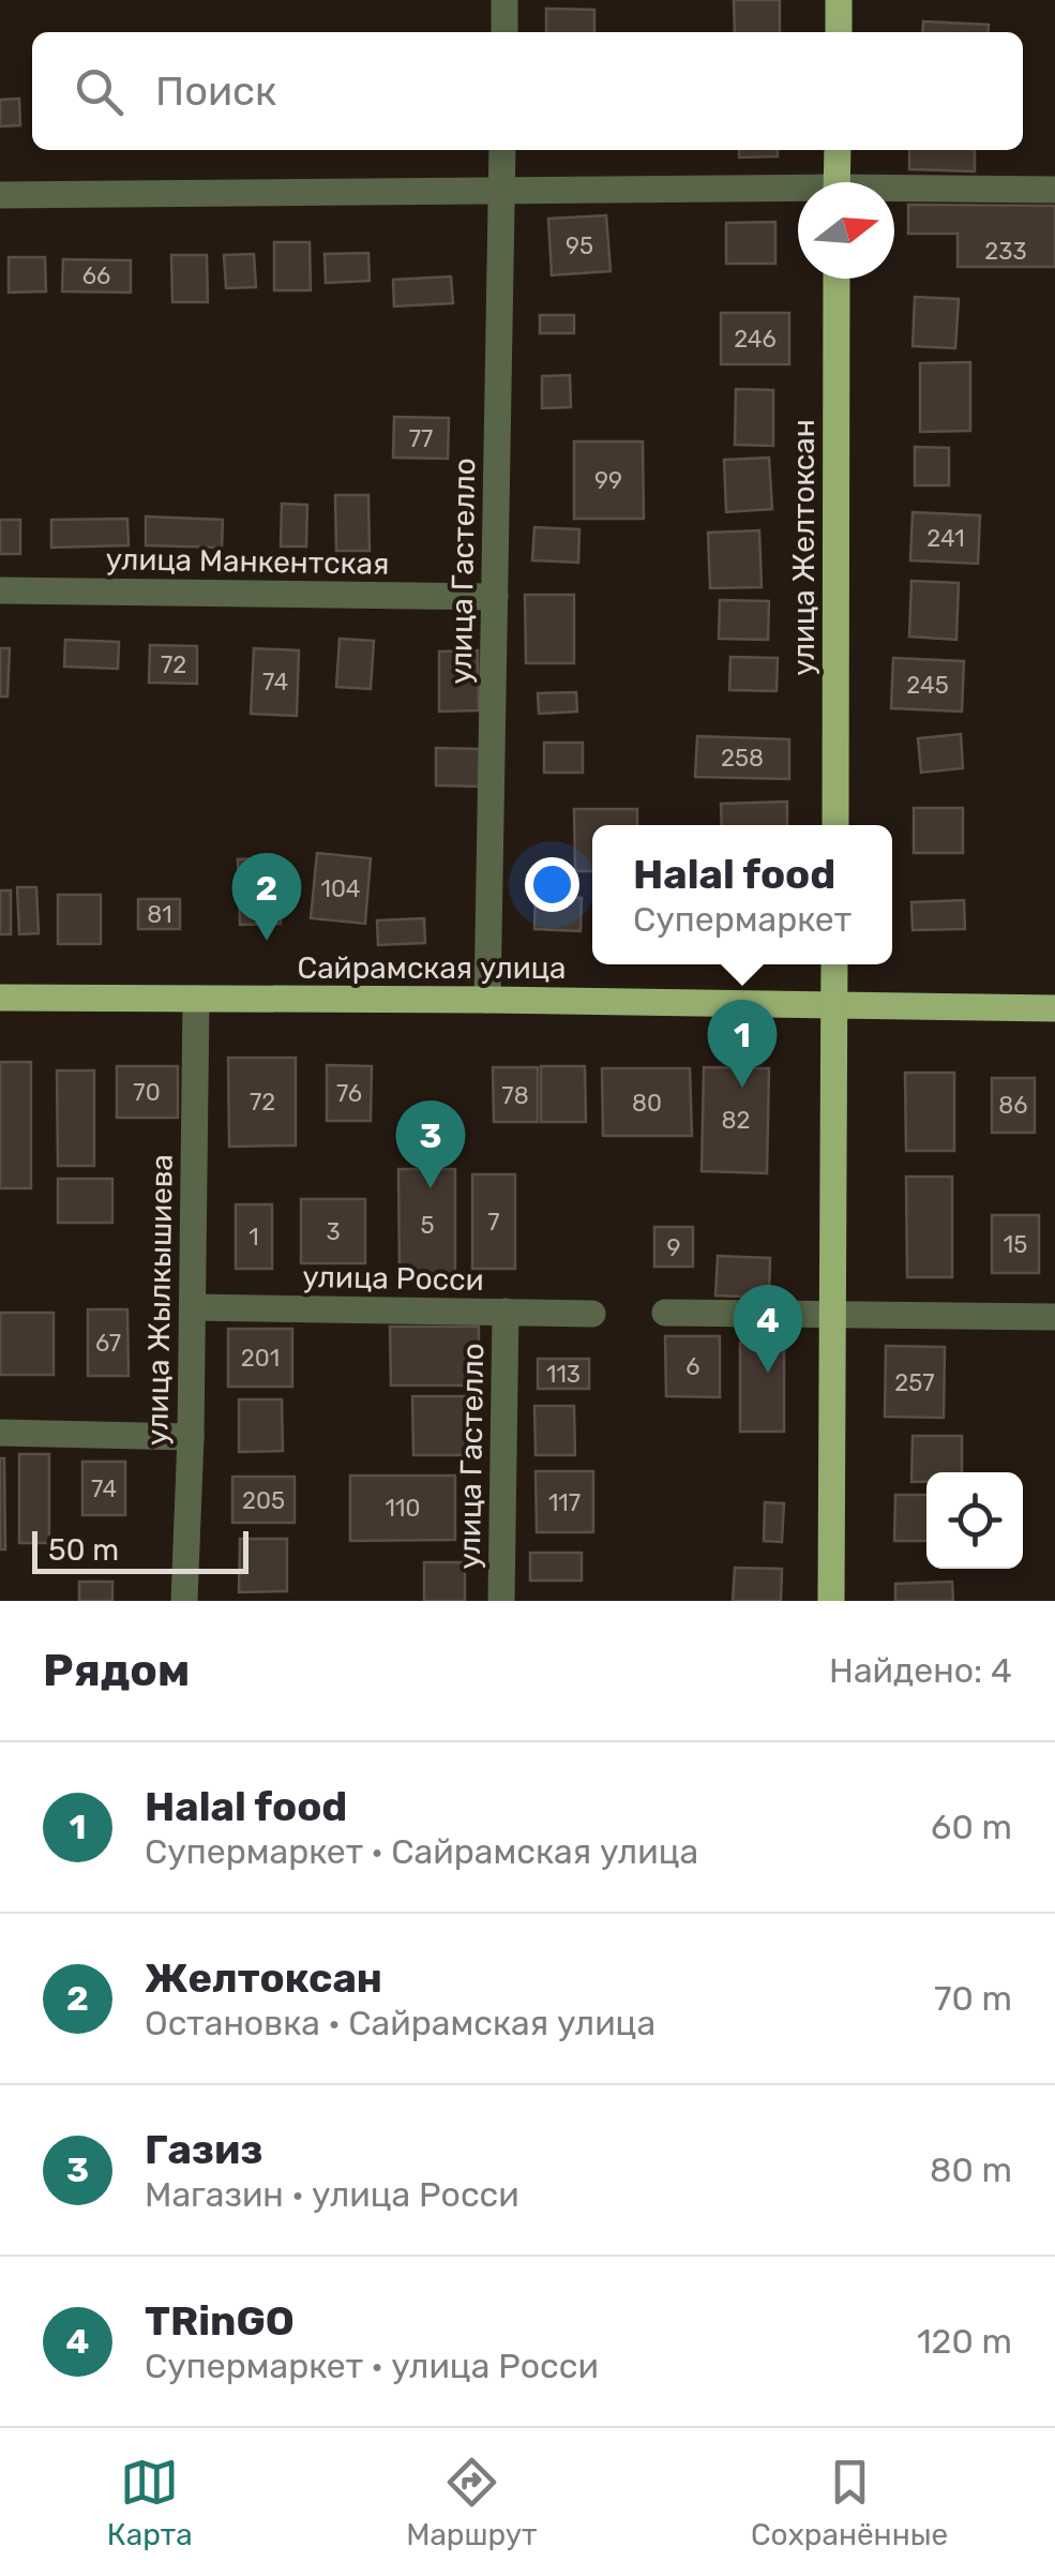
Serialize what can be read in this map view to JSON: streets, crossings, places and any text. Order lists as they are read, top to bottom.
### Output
{
  "streets": {
    "main road": ["улица Желтоксан", "Сайрамская улица"],
    "street": [
      "улица Манкентская",
      "улица Гастелло",
      "улица Росси",
      "улица Жылкышиева"
    ]
  },
  "crossings": [
    ["улица Манкентская", "улица Гастелло"],
    ["улица Гастелло", "Сайрамская улица"],
    ["улица Гастелло", "улица Росси"],
    ["Сайрамская улица", "улица Жылкышиева"],
    ["улица Росси", "улица Жылкышиева"]
  ],
  "house_numbers": [
    "95",
    "233",
    "66",
    "246",
    "77",
    "99",
    "241",
    "72",
    "74",
    "245",
    "258",
    "104",
    "81",
    "70",
    "76",
    "78",
    "72",
    "80",
    "86",
    "82",
    "7",
    "5",
    "3",
    "1",
    "15",
    "9",
    "67",
    "201",
    "6",
    "113",
    "257",
    "74",
    "205",
    "117",
    "110"
  ],
  "scale_bar": "50 m",
  "north": "right",
  "page": {
    "search": "Поиск",
    "popup": ["Halal food", "Супермаркет"],
    "pins": [
      "2",
      "1",
      "3",
      "4"
    ],
    "scale": "50 m",
    "heading": ["Рядом", "Найдено: 4"],
    "list": [
      {
        "mark": "1",
        "name": "Halal food",
        "note": "Супермаркет · Сайрамская улица",
        "value": "60 m"
      },
      {
        "mark": "2",
        "name": "Желтоксан",
        "note": "Остановка · Сайрамская улица",
        "value": "70 m"
      },
      {
        "mark": "3",
        "name": "Газиз",
        "note": "Магазин · улица Росси",
        "value": "80 m"
      },
      {
        "mark": "4",
        "name": "TRinGO",
        "note": "Супермаркет · улица Росси",
        "value": "120 m"
      }
    ],
    "nav": ["Карта", "Маршрут", "Сохранённые"]
  }
}
